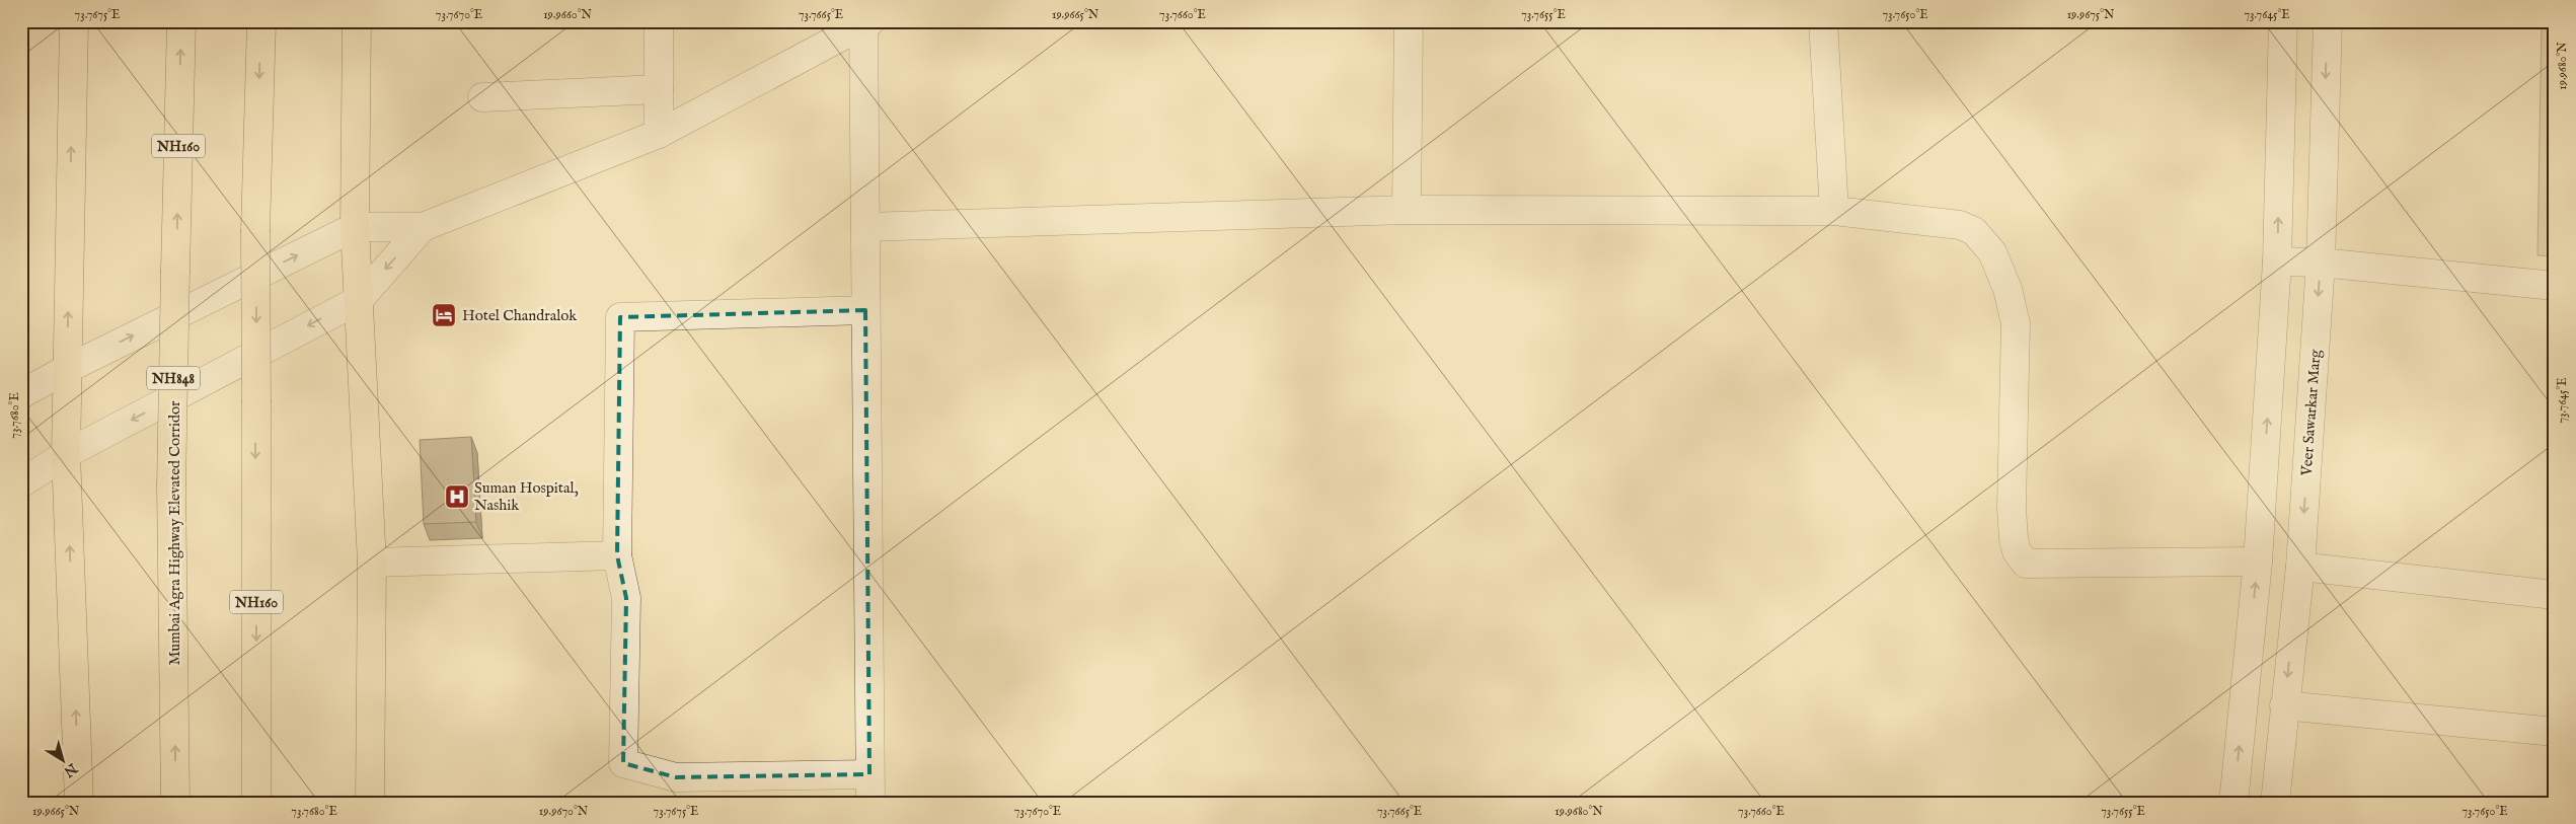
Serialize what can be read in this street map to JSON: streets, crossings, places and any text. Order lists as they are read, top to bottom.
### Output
{
  "streets": {
    "main road": ["NH160", "NH848", "Mumbai Agra Highway Elevated Corridor"],
    "street": ["Veer Sawarkar Marg"]
  },
  "places": {
    "hotel": ["Hotel Chandralok"],
    "hospital": ["Suman Hospital, Nashik"]
  },
  "north": "bottom right",
  "coordinates": [
    "73.7675°E",
    "73.7670°E",
    "19.9660°N",
    "73.7665°E",
    "19.9665°N",
    "73.7660°E",
    "73.7655°E",
    "73.7650°E",
    "19.9675°N",
    "73.7645°E",
    "19.9680°N",
    "73.7680°E",
    "19.9670°N"
  ]
}
